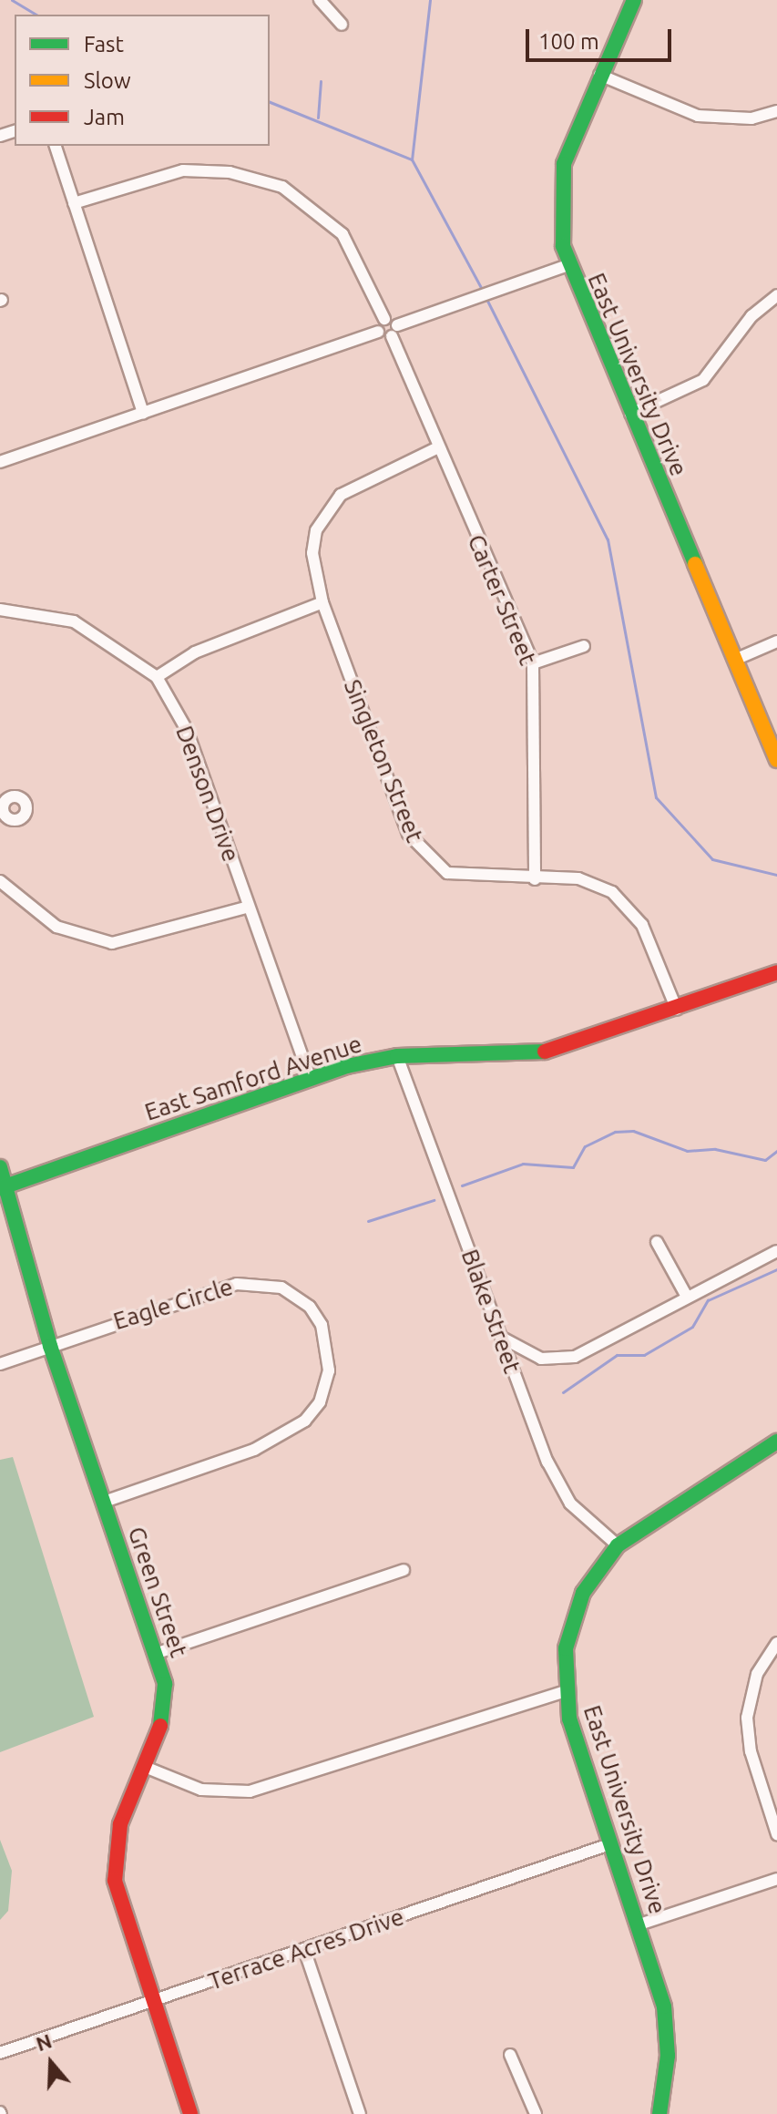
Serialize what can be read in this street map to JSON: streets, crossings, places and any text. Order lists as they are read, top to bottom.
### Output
{
  "streets": {
    "street": [
      "East University Drive",
      "Carter Street",
      "Singleton Street",
      "Denson Drive",
      "East Samford Avenue",
      "Eagle Circle",
      "Blake Street",
      "Green Street",
      "Terrace Acres Drive"
    ]
  },
  "crossings": [
    ["East University Drive", "Blake Street"],
    ["East University Drive", "Terrace Acres Drive"],
    ["Carter Street", "Singleton Street"],
    ["Singleton Street", "East Samford Avenue"],
    ["Denson Drive", "East Samford Avenue"],
    ["East Samford Avenue", "Blake Street"],
    ["East Samford Avenue", "Green Street"],
    ["Eagle Circle", "Green Street"],
    ["Green Street", "Terrace Acres Drive"]
  ],
  "legend": ["Fast", "Slow", "Jam"],
  "scale_bar": "100 m",
  "north": "top"
}
